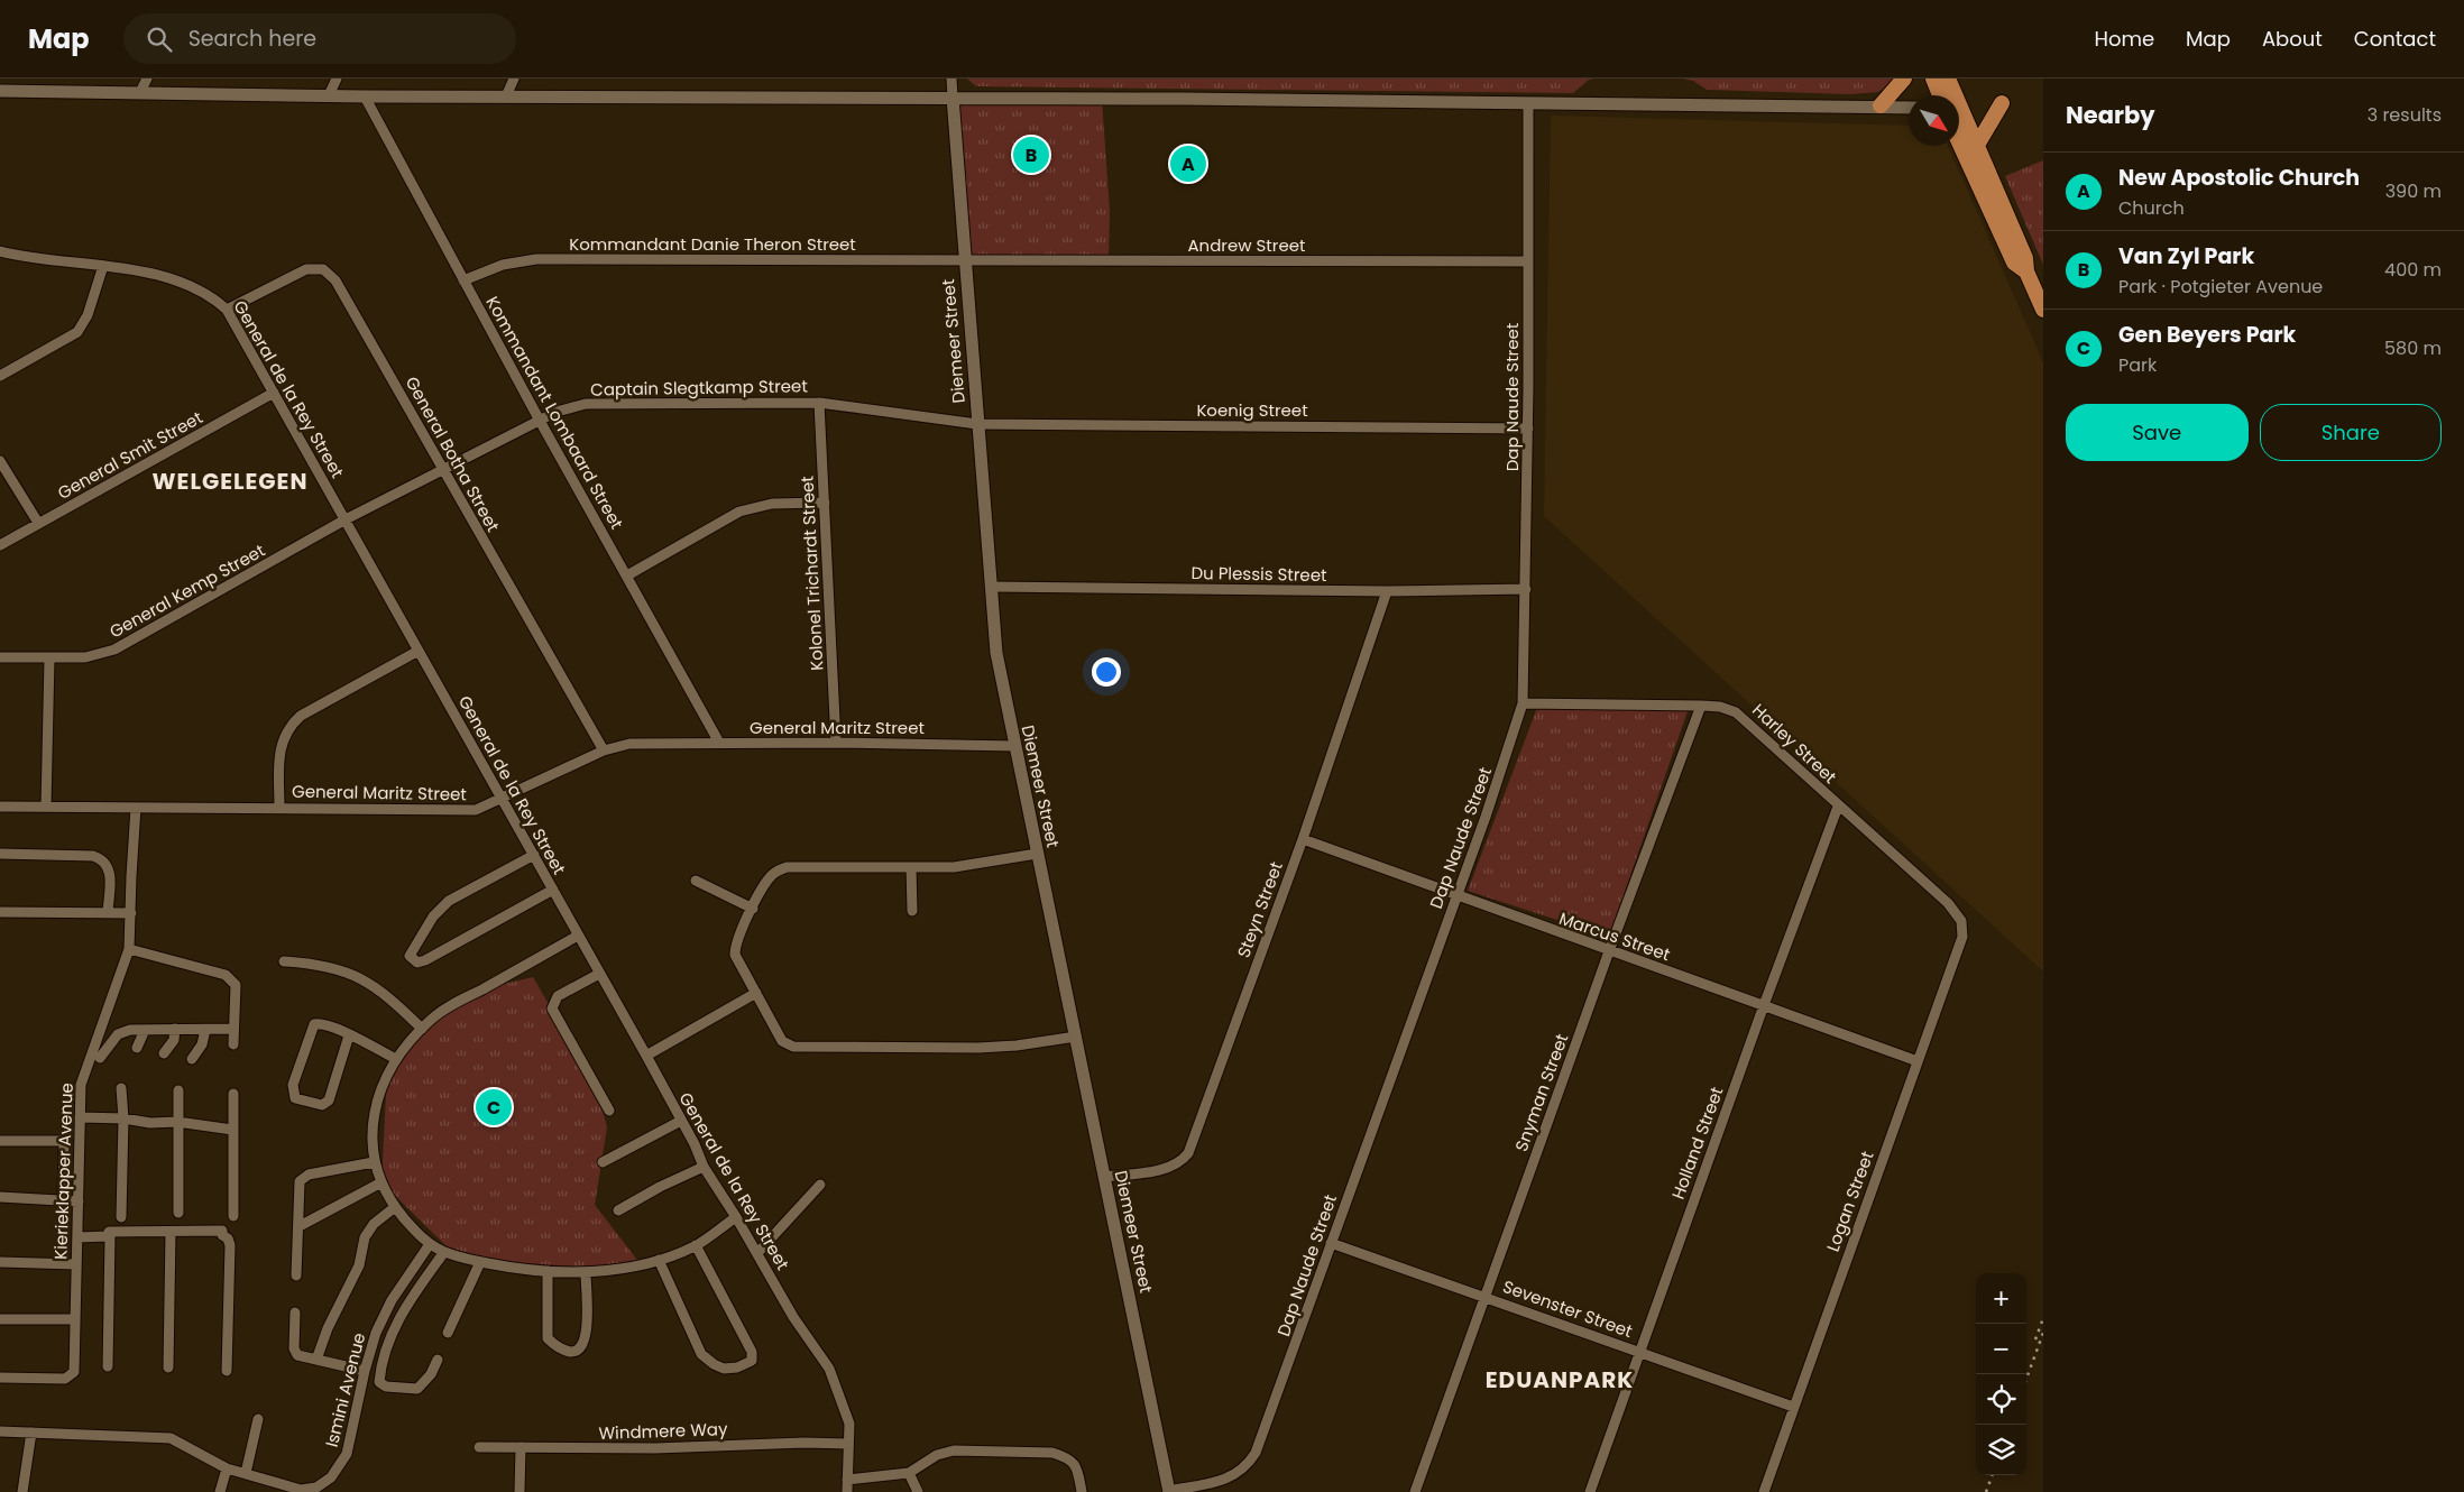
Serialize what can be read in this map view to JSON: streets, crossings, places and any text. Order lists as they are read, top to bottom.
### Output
{
  "streets": {
    "street": [
      "Kommandant Danie Theron Street",
      "Andrew Street",
      "Diemeer Street",
      "Captain Slegtkamp Street",
      "General de la Rey Street",
      "Dap Naude Street",
      "Koenig Street",
      "Kommandant Lombaard Street",
      "General Botha Street",
      "General Smit Street",
      "Kolonel Trichardt Street",
      "Du Plessis Street",
      "General Kemp Street",
      "General Maritz Street",
      "Harley Street",
      "Steyn Street",
      "Marcus Street",
      "Snyman Street",
      "Holland Street",
      "Kierieklapper Avenue",
      "Logan Street",
      "Sevenster Street",
      "Ismini Avenue",
      "Windmere Way"
    ]
  },
  "crossings": [
    ["Kommandant Danie Theron Street", "Andrew Street"],
    ["Kommandant Danie Theron Street", "Diemeer Street"],
    ["Kommandant Danie Theron Street", "Kommandant Lombaard Street"],
    ["Andrew Street", "Diemeer Street"],
    ["Andrew Street", "Dap Naude Street"],
    ["Diemeer Street", "Captain Slegtkamp Street"],
    ["Diemeer Street", "Dap Naude Street"],
    ["Diemeer Street", "Koenig Street"],
    ["Diemeer Street", "Du Plessis Street"],
    ["Diemeer Street", "General Maritz Street"],
    ["Diemeer Street", "Steyn Street"],
    ["Captain Slegtkamp Street", "General de la Rey Street"],
    ["Captain Slegtkamp Street", "Koenig Street"],
    ["Captain Slegtkamp Street", "Kommandant Lombaard Street"],
    ["Captain Slegtkamp Street", "General Botha Street"],
    ["Captain Slegtkamp Street", "Kolonel Trichardt Street"],
    ["Captain Slegtkamp Street", "General Kemp Street"],
    ["General de la Rey Street", "General Botha Street"],
    ["General de la Rey Street", "General Smit Street"],
    ["General de la Rey Street", "General Kemp Street"],
    ["General de la Rey Street", "General Maritz Street"],
    ["General de la Rey Street", "Windmere Way"],
    ["Dap Naude Street", "Koenig Street"],
    ["Dap Naude Street", "Du Plessis Street"],
    ["Dap Naude Street", "Harley Street"],
    ["Dap Naude Street", "Marcus Street"],
    ["Dap Naude Street", "Sevenster Street"],
    ["Kommandant Lombaard Street", "General Maritz Street"],
    ["General Botha Street", "General Maritz Street"],
    ["Kolonel Trichardt Street", "General Maritz Street"],
    ["Du Plessis Street", "Steyn Street"],
    ["General Maritz Street", "Kierieklapper Avenue"],
    ["Harley Street", "Snyman Street"],
    ["Harley Street", "Holland Street"],
    ["Harley Street", "Logan Street"],
    ["Steyn Street", "Marcus Street"],
    ["Marcus Street", "Snyman Street"],
    ["Marcus Street", "Holland Street"],
    ["Marcus Street", "Logan Street"],
    ["Snyman Street", "Sevenster Street"],
    ["Holland Street", "Sevenster Street"],
    ["Logan Street", "Sevenster Street"]
  ],
  "districts": ["WELGELEGEN", "EDUANPARK"],
  "north": "bottom right",
  "page": {
    "header": "Map",
    "search": "Search here",
    "nav": [
      "Home",
      "Map",
      "About",
      "Contact"
    ],
    "heading": ["Nearby", "3 results"],
    "pins": ["B", "A", "C"],
    "list": [
      {
        "mark": "A",
        "name": "New Apostolic Church",
        "note": "Church",
        "value": "390 m"
      },
      {
        "mark": "B",
        "name": "Van Zyl Park",
        "note": "Park · Potgieter Avenue",
        "value": "400 m"
      },
      {
        "mark": "C",
        "name": "Gen Beyers Park",
        "note": "Park",
        "value": "580 m"
      }
    ],
    "buttons": ["Save", "Share"],
    "map_buttons": ["+", "−"]
  }
}
